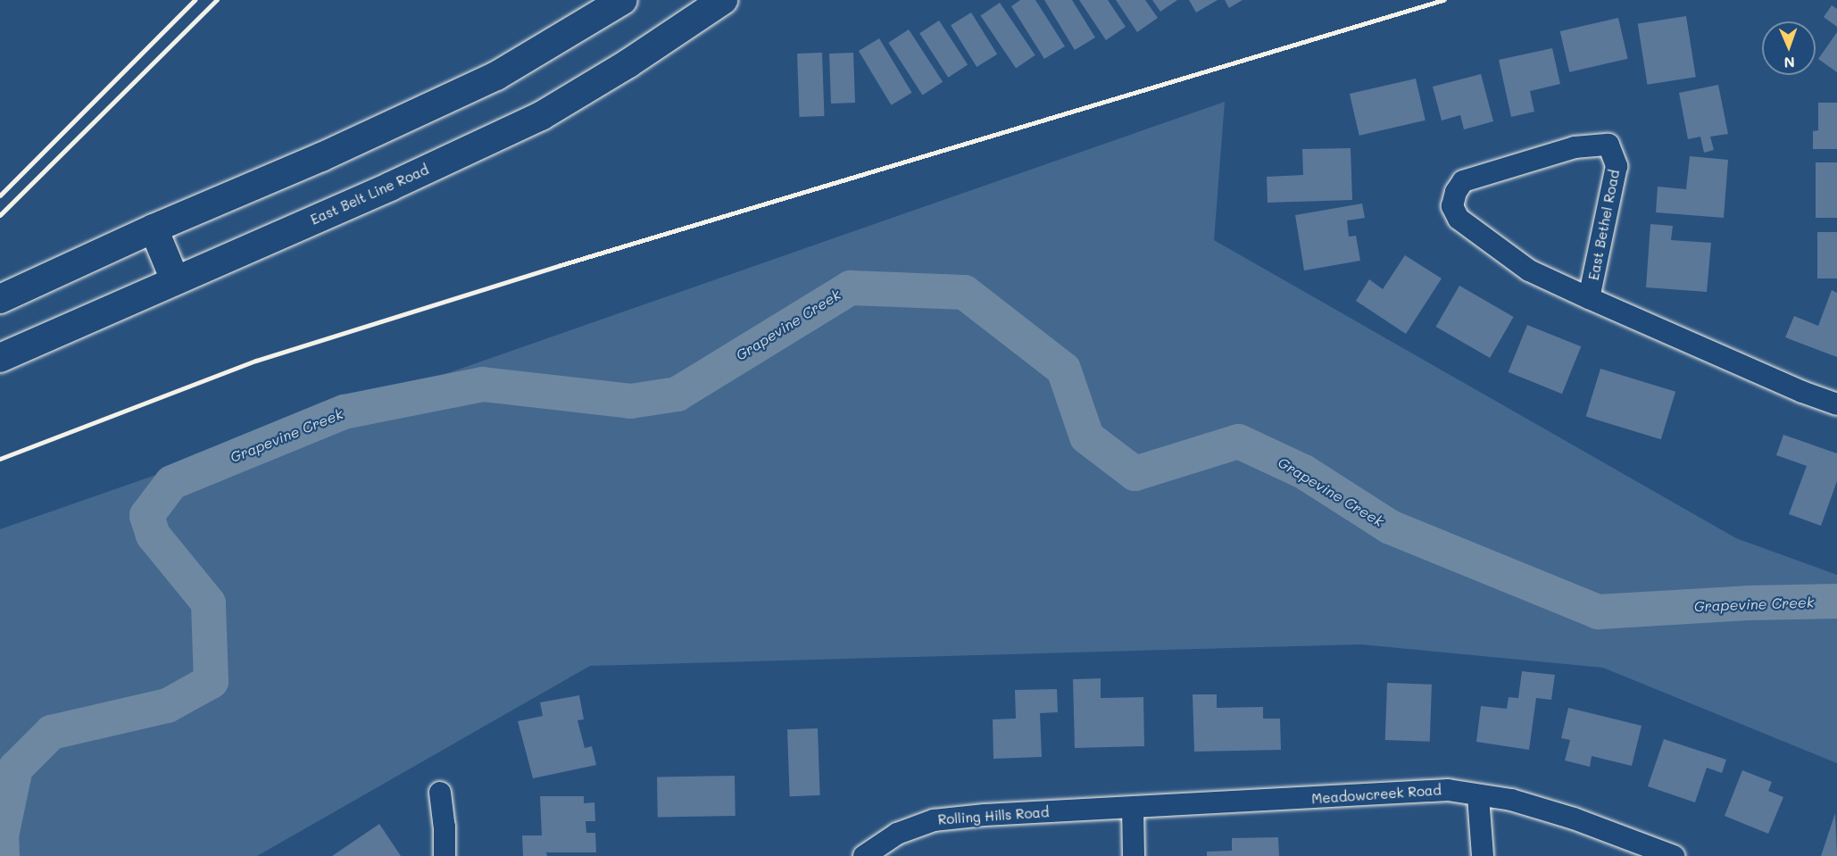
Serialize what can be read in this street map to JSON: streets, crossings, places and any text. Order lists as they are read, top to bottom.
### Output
{
  "streets": {
    "main road": ["East Belt Line Road"],
    "street": ["East Bethel Road", "Meadowcreek Road", "Rolling Hills Road"]
  },
  "crossings": [
    ["Meadowcreek Road", "Rolling Hills Road"]
  ],
  "water": ["Grapevine Creek"],
  "north": "bottom"
}
